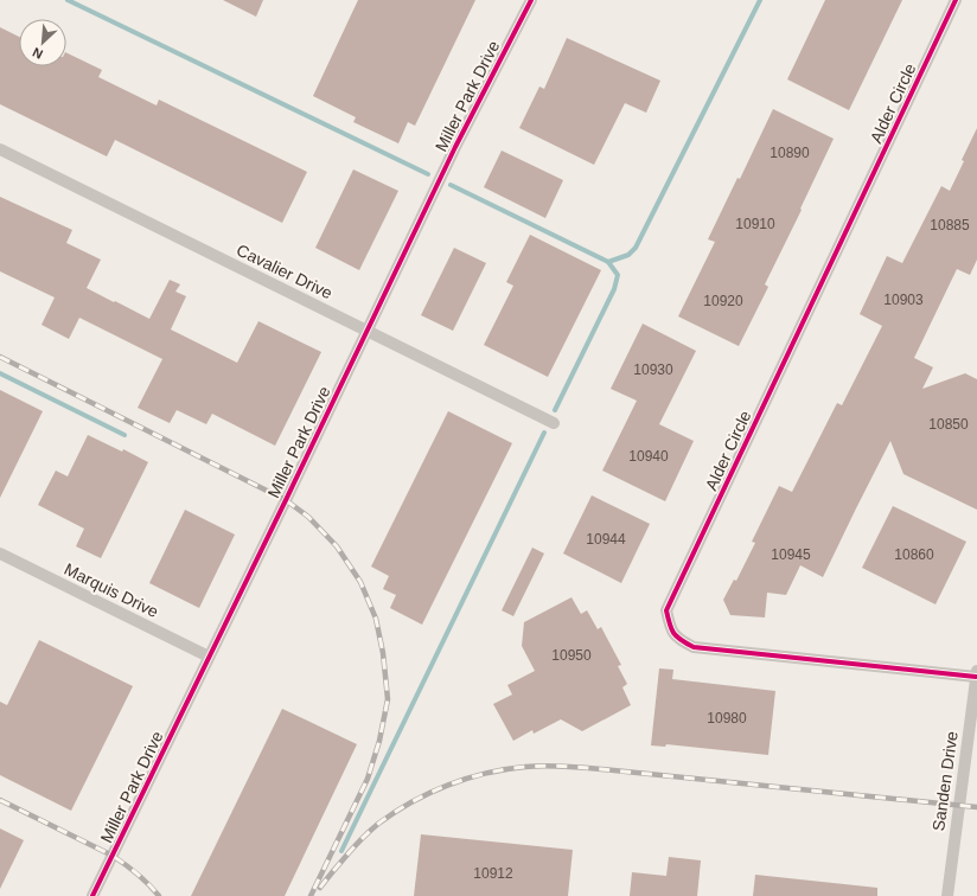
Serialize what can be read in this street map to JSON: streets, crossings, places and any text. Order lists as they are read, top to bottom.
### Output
{
  "streets": {
    "street": [
      "Miller Park Drive",
      "Alder Circle",
      "Cavalier Drive",
      "Marquis Drive",
      "Sanden Drive"
    ]
  },
  "crossings": [
    ["Miller Park Drive", "Cavalier Drive"],
    ["Miller Park Drive", "Marquis Drive"],
    ["Alder Circle", "Sanden Drive"]
  ],
  "house_numbers": [
    "10890",
    "10910",
    "10885",
    "10903",
    "10920",
    "10930",
    "10850",
    "10940",
    "10944",
    "10945",
    "10860",
    "10950",
    "10980",
    "10912"
  ],
  "north": "bottom left"
}
